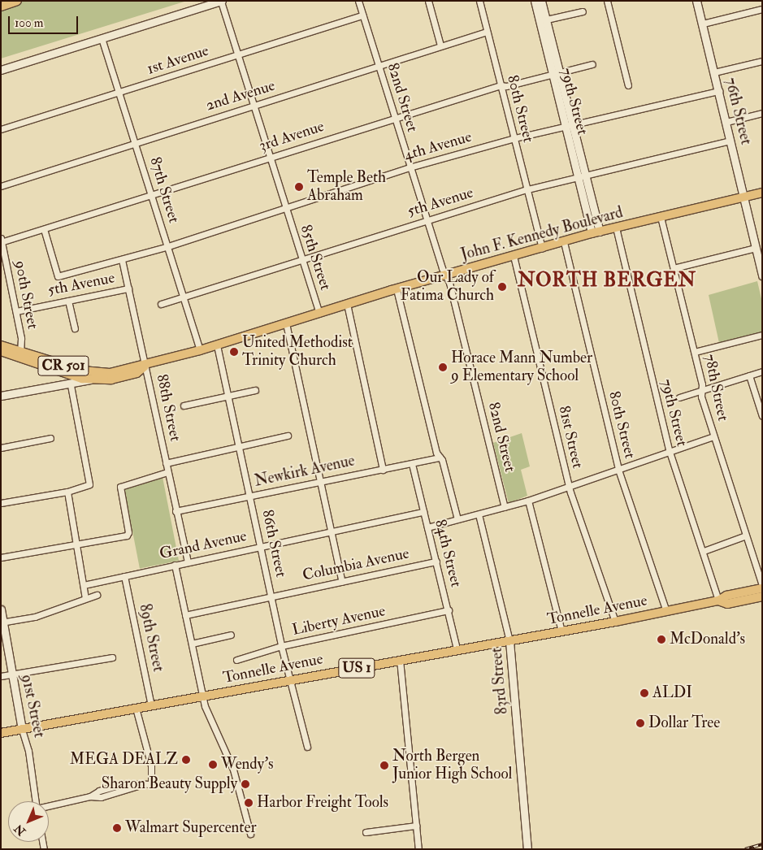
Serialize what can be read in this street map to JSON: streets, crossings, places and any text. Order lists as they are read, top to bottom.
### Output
{
  "streets": {
    "main road": [
      "John F. Kennedy Boulevard",
      "CR 501",
      "Tonnelle Avenue",
      "US 1"
    ],
    "street": [
      "1st Avenue",
      "2nd Avenue",
      "82nd Street",
      "79th Street",
      "80th Street",
      "76th Street",
      "3rd Avenue",
      "4th Avenue",
      "87th Street",
      "5th Avenue",
      "85th Street",
      "90th Street",
      "78th Street",
      "88th Street",
      "81st Street",
      "Newkirk Avenue",
      "86th Street",
      "Grand Avenue",
      "84th Street",
      "Columbia Avenue",
      "Liberty Avenue",
      "89th Street",
      "83rd Street",
      "91st Street"
    ]
  },
  "crossings": [
    ["1st Avenue", "82nd Street"],
    ["1st Avenue", "87th Street"],
    ["1st Avenue", "85th Street"],
    ["2nd Avenue", "82nd Street"],
    ["2nd Avenue", "80th Street"],
    ["2nd Avenue", "87th Street"],
    ["2nd Avenue", "85th Street"],
    ["82nd Street", "3rd Avenue"],
    ["82nd Street", "4th Avenue"],
    ["82nd Street", "5th Avenue"],
    ["82nd Street", "John F. Kennedy Boulevard"],
    ["79th Street", "3rd Avenue"],
    ["79th Street", "4th Avenue"],
    ["79th Street", "5th Avenue"],
    ["79th Street", "John F. Kennedy Boulevard"],
    ["79th Street", "Tonnelle Avenue"],
    ["80th Street", "3rd Avenue"],
    ["80th Street", "4th Avenue"],
    ["80th Street", "5th Avenue"],
    ["80th Street", "John F. Kennedy Boulevard"],
    ["80th Street", "Tonnelle Avenue"],
    ["76th Street", "4th Avenue"],
    ["76th Street", "5th Avenue"],
    ["76th Street", "John F. Kennedy Boulevard"],
    ["3rd Avenue", "87th Street"],
    ["3rd Avenue", "85th Street"],
    ["3rd Avenue", "90th Street"],
    ["4th Avenue", "87th Street"],
    ["4th Avenue", "85th Street"],
    ["4th Avenue", "88th Street"],
    ["87th Street", "5th Avenue"],
    ["87th Street", "John F. Kennedy Boulevard"],
    ["5th Avenue", "85th Street"],
    ["5th Avenue", "90th Street"],
    ["5th Avenue", "88th Street"],
    ["John F. Kennedy Boulevard", "85th Street"],
    ["John F. Kennedy Boulevard", "90th Street"],
    ["John F. Kennedy Boulevard", "78th Street"],
    ["John F. Kennedy Boulevard", "88th Street"],
    ["John F. Kennedy Boulevard", "81st Street"],
    ["John F. Kennedy Boulevard", "86th Street"],
    ["78th Street", "Tonnelle Avenue"],
    ["88th Street", "Newkirk Avenue"],
    ["88th Street", "Grand Avenue"],
    ["81st Street", "Tonnelle Avenue"],
    ["Newkirk Avenue", "86th Street"],
    ["Newkirk Avenue", "84th Street"],
    ["86th Street", "Grand Avenue"],
    ["86th Street", "Columbia Avenue"],
    ["86th Street", "Tonnelle Avenue"],
    ["86th Street", "Liberty Avenue"],
    ["Grand Avenue", "84th Street"],
    ["Grand Avenue", "89th Street"],
    ["84th Street", "Columbia Avenue"],
    ["84th Street", "Tonnelle Avenue"],
    ["84th Street", "Liberty Avenue"],
    ["Tonnelle Avenue", "89th Street"],
    ["Tonnelle Avenue", "83rd Street"],
    ["Tonnelle Avenue", "91st Street"]
  ],
  "districts": ["NORTH BERGEN"],
  "places": [
    "Temple Beth Abraham",
    "Our Lady of Fatima Church",
    "United Methodist Trinity Church",
    "Horace Mann Number 9 Elementary School",
    "McDonald's",
    "ALDI",
    "Dollar Tree",
    "MEGA DEALZ",
    "Wendy's",
    "North Bergen Junior High School",
    "Sharon Beauty Supply",
    "Harbor Freight Tools",
    "Walmart Supercenter"
  ],
  "scale_bar": "100 m",
  "north": "bottom left"
}
